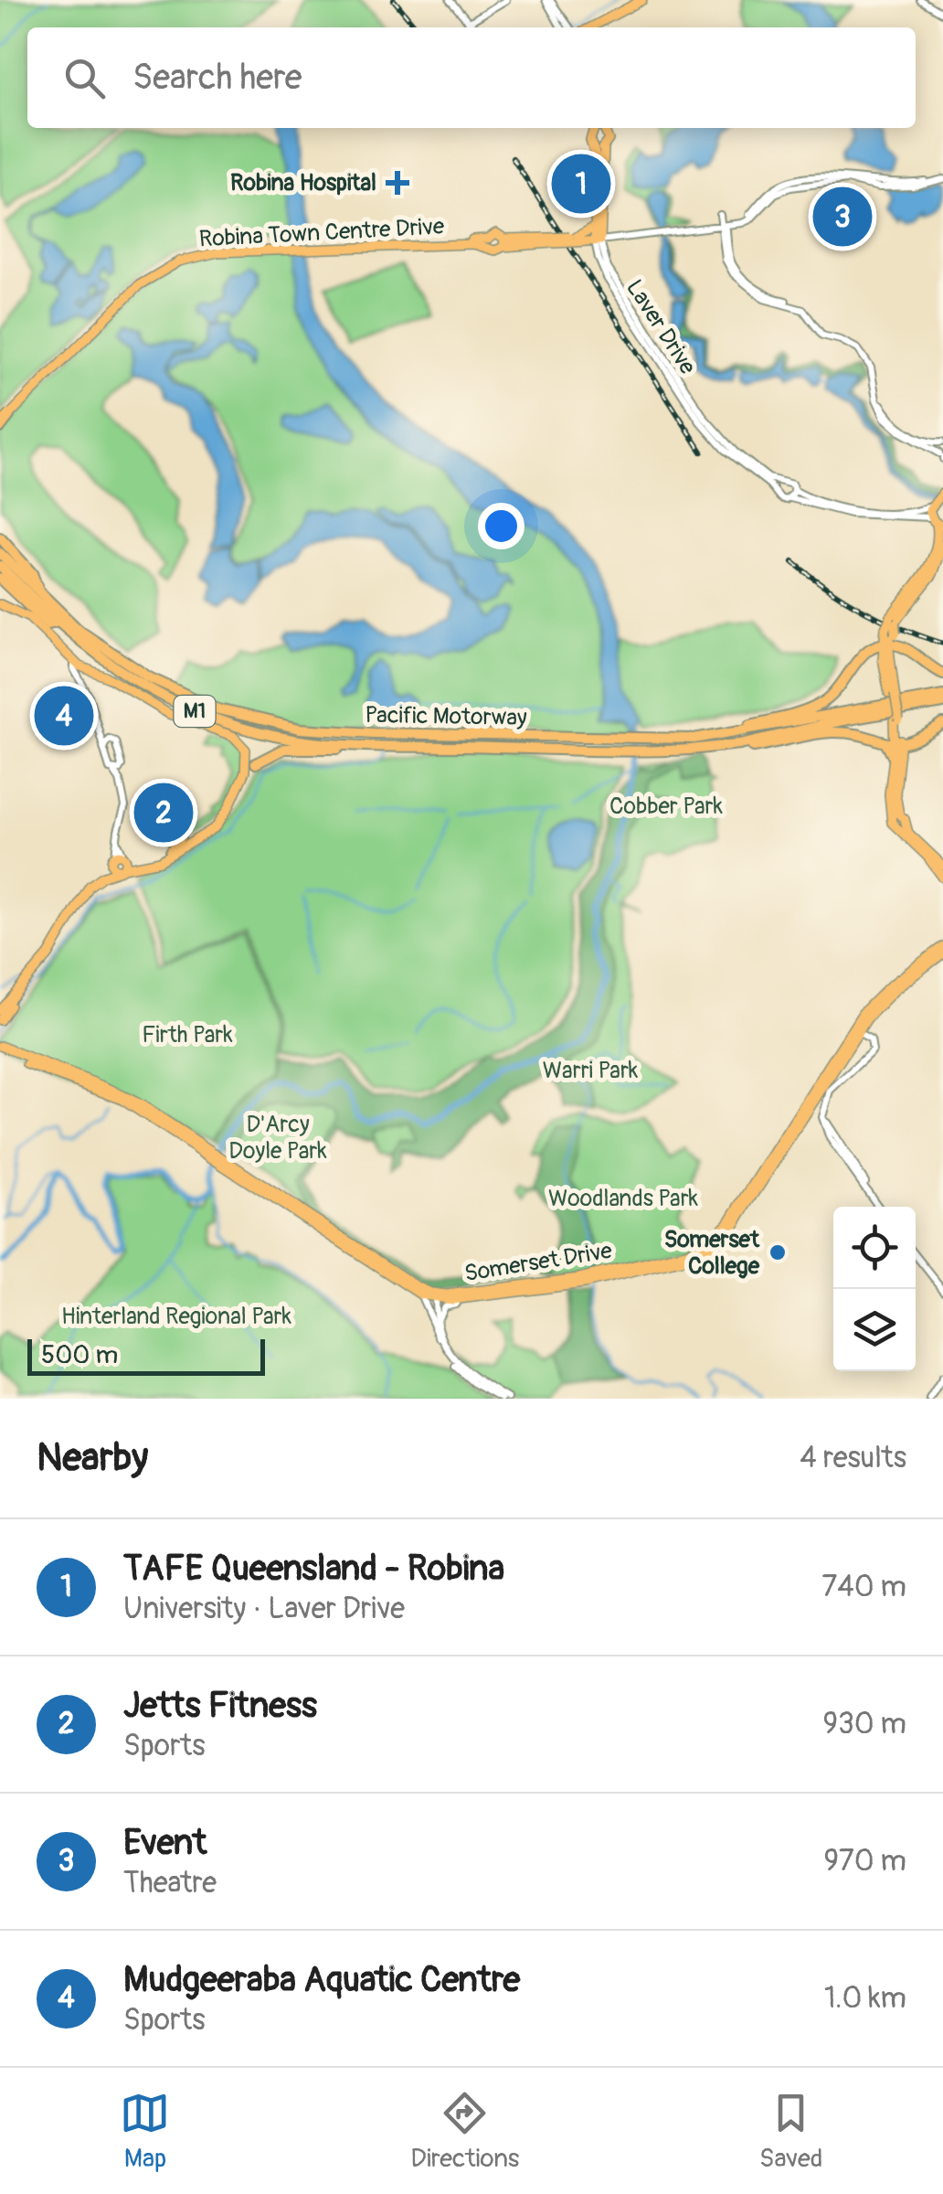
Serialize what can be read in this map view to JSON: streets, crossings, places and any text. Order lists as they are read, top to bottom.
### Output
{
  "streets": {
    "highway": ["M1", "Pacific Motorway"],
    "main road": ["Robina Town Centre Drive", "Laver Drive", "Somerset Drive"]
  },
  "crossings": [
    ["M1", "Pacific Motorway"]
  ],
  "parks": [
    "Cobber Park",
    "Firth Park",
    "Warri Park",
    "D'Arcy Doyle Park",
    "Woodlands Park",
    "Hinterland Regional Park"
  ],
  "places": {
    "health": ["Robina Hospital"],
    "other": ["Somerset College"]
  },
  "scale_bar": "500 m",
  "page": {
    "search": "Search here",
    "pins": [
      "1",
      "3",
      "4",
      "2"
    ],
    "scale": "500 m",
    "heading": ["Nearby", "4 results"],
    "list": [
      {
        "mark": "1",
        "name": "TAFE Queensland - Robina",
        "note": "University · Laver Drive",
        "value": "740 m"
      },
      {
        "mark": "2",
        "name": "Jetts Fitness",
        "note": "Sports",
        "value": "930 m"
      },
      {
        "mark": "3",
        "name": "Event",
        "note": "Theatre",
        "value": "970 m"
      },
      {
        "mark": "4",
        "name": "Mudgeeraba Aquatic Centre",
        "note": "Sports",
        "value": "1.0 km"
      }
    ],
    "nav": ["Map", "Directions", "Saved"]
  }
}
